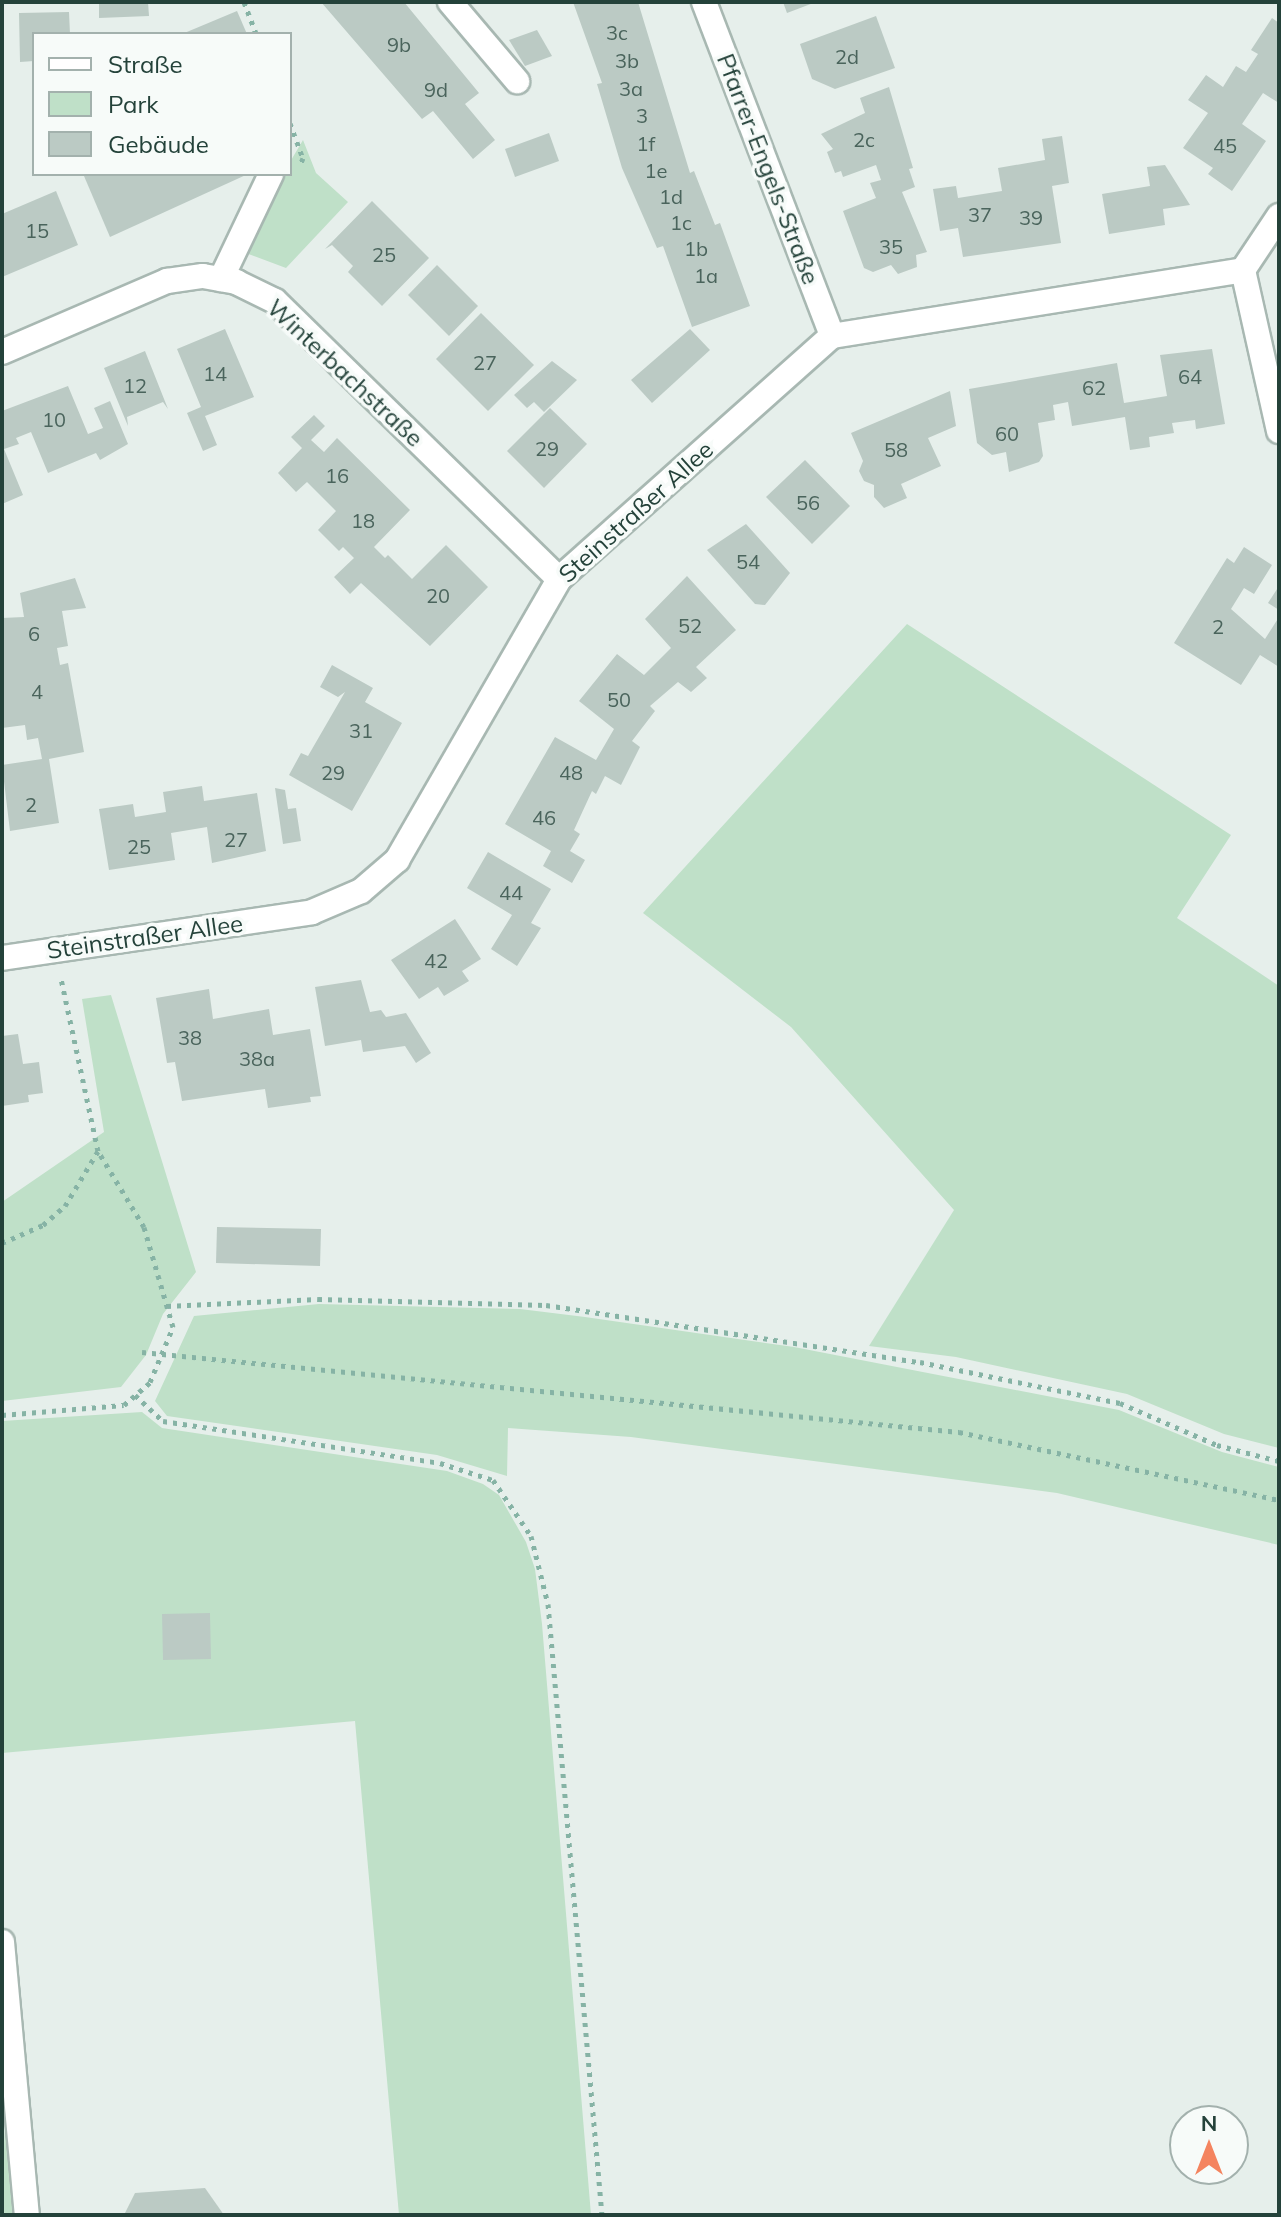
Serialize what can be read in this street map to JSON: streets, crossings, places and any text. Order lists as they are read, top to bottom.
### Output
{
  "streets": {
    "street": ["Pfarrer-Engels-Straße", "Winterbachstraße", "Steinstraßer Allee"]
  },
  "crossings": [
    ["Pfarrer-Engels-Straße", "Steinstraßer Allee"],
    ["Winterbachstraße", "Steinstraßer Allee"]
  ],
  "house_numbers": [
    "3c",
    "9b",
    "2d",
    "3b",
    "3a",
    "9d",
    "3",
    "2c",
    "1f",
    "45",
    "1e",
    "1d",
    "37",
    "39",
    "1c",
    "15",
    "35",
    "1b",
    "25",
    "1a",
    "27",
    "14",
    "64",
    "12",
    "62",
    "10",
    "60",
    "29",
    "58",
    "16",
    "56",
    "18",
    "54",
    "20",
    "52",
    "2",
    "6",
    "4",
    "50",
    "31",
    "29",
    "48",
    "2",
    "46",
    "27",
    "25",
    "44",
    "42",
    "38",
    "38a"
  ],
  "legend": ["Straße", "Park", "Gebäude"],
  "north": "top"
}
